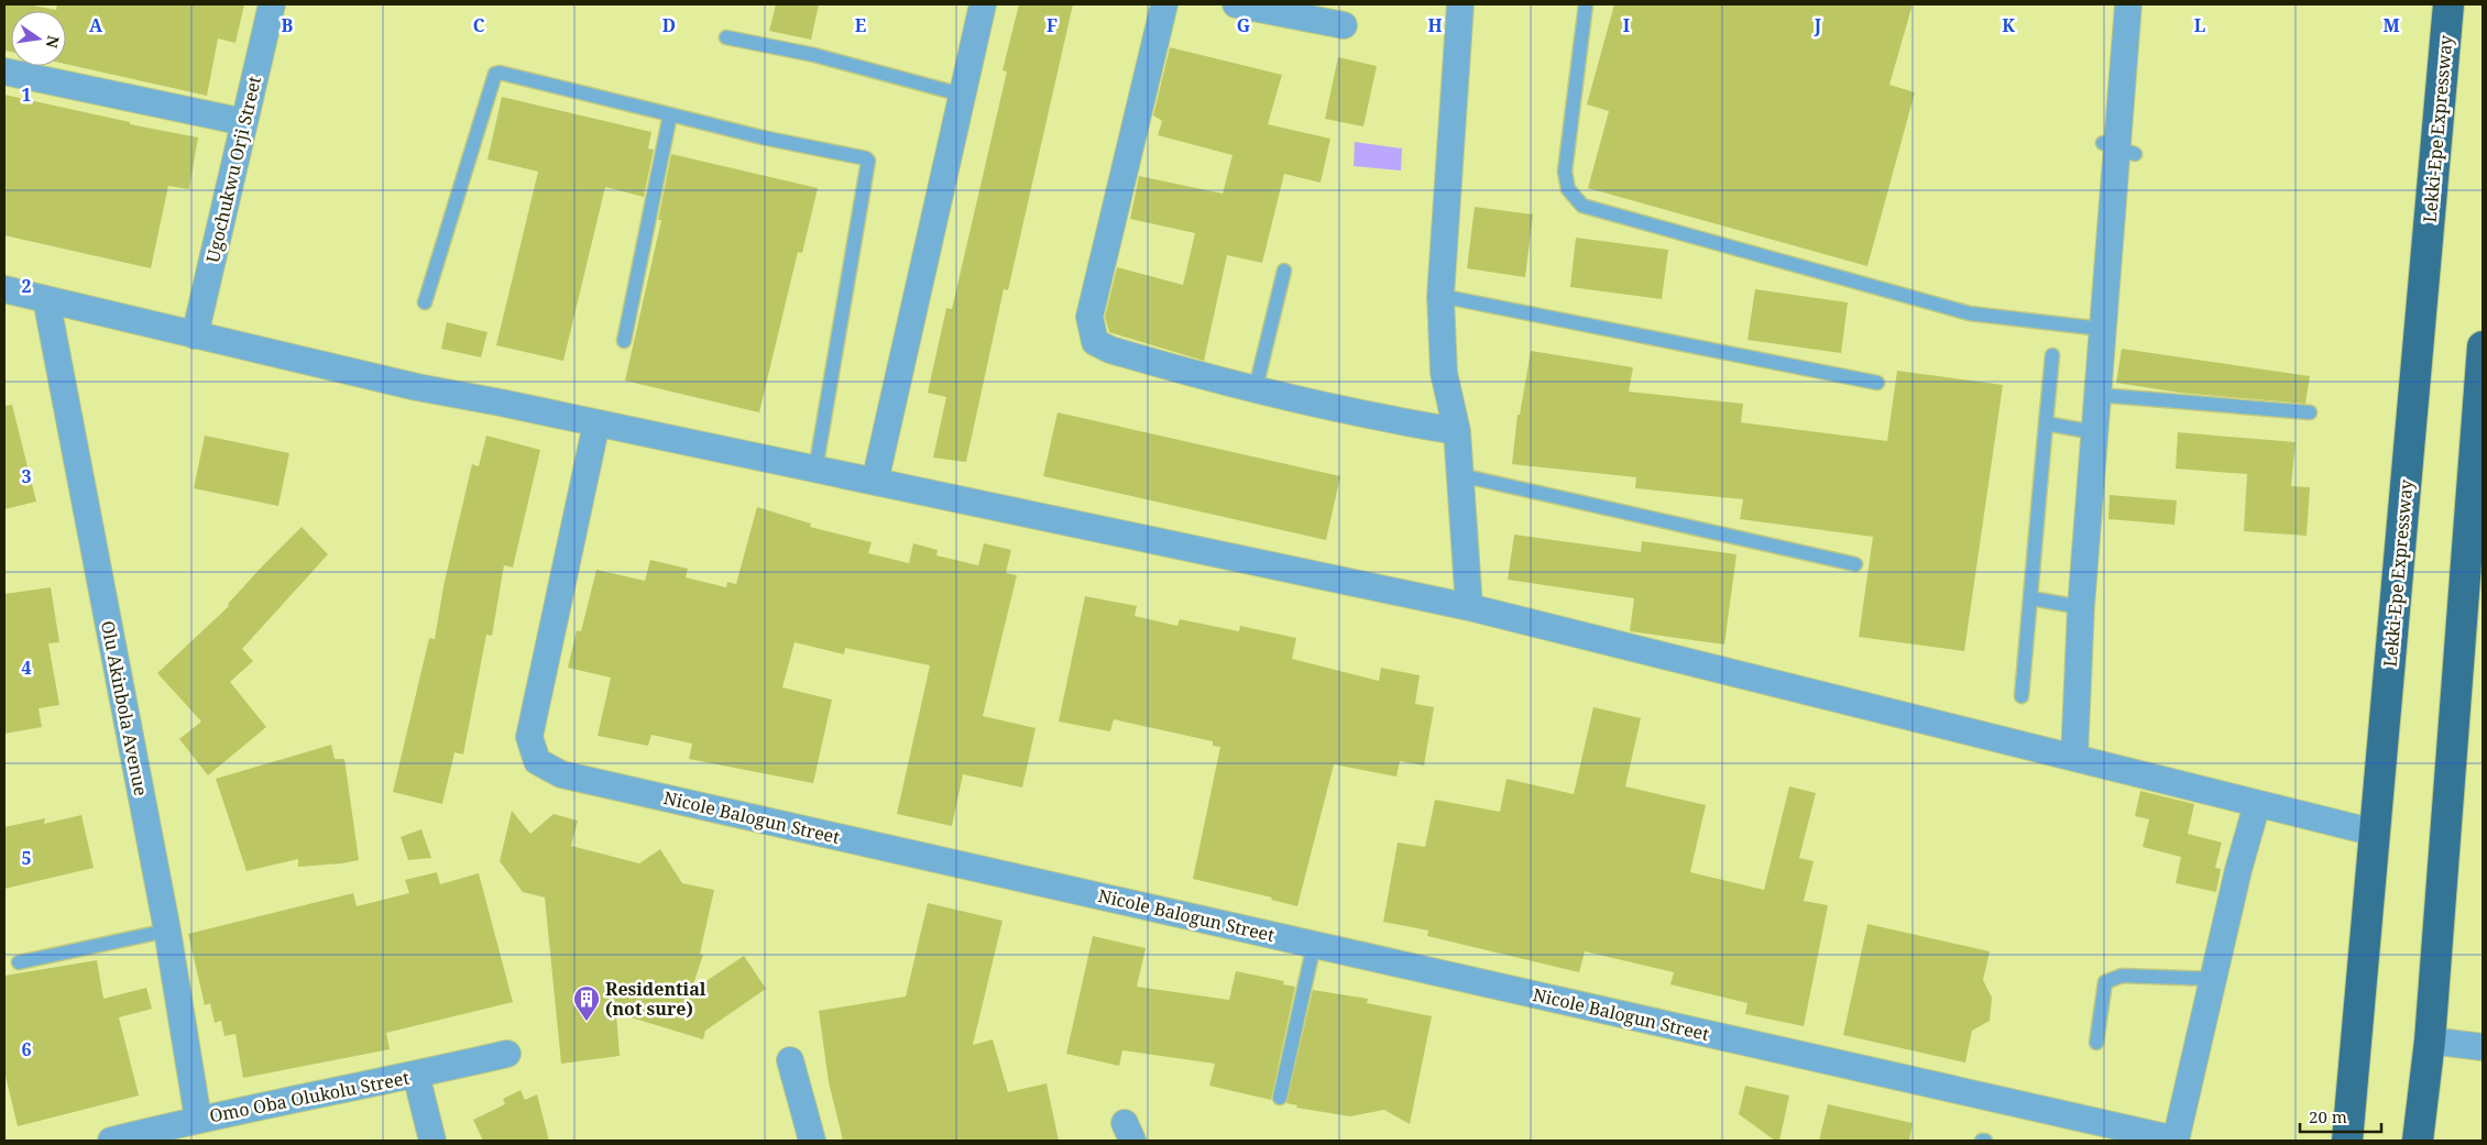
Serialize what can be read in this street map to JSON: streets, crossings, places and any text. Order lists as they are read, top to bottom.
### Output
{
  "streets": {
    "highway": ["Lekki-Epe Expressway"],
    "street": [
      "Ugochukwu Orji Street",
      "Olu Akinbola Avenue",
      "Nicole Balogun Street",
      "Omo Oba Olukolu Street"
    ]
  },
  "crossings": [
    ["Olu Akinbola Avenue", "Omo Oba Olukolu Street"]
  ],
  "places": {
    "building": ["Residential (not sure)"]
  },
  "scale_bar": "20 m",
  "north": "right",
  "grid": {
    "columns": [
      "A",
      "B",
      "C",
      "D",
      "E",
      "F",
      "G",
      "H",
      "I",
      "J",
      "K",
      "L",
      "M"
    ],
    "rows": [
      "1",
      "2",
      "3",
      "4",
      "5",
      "6"
    ]
  }
}
